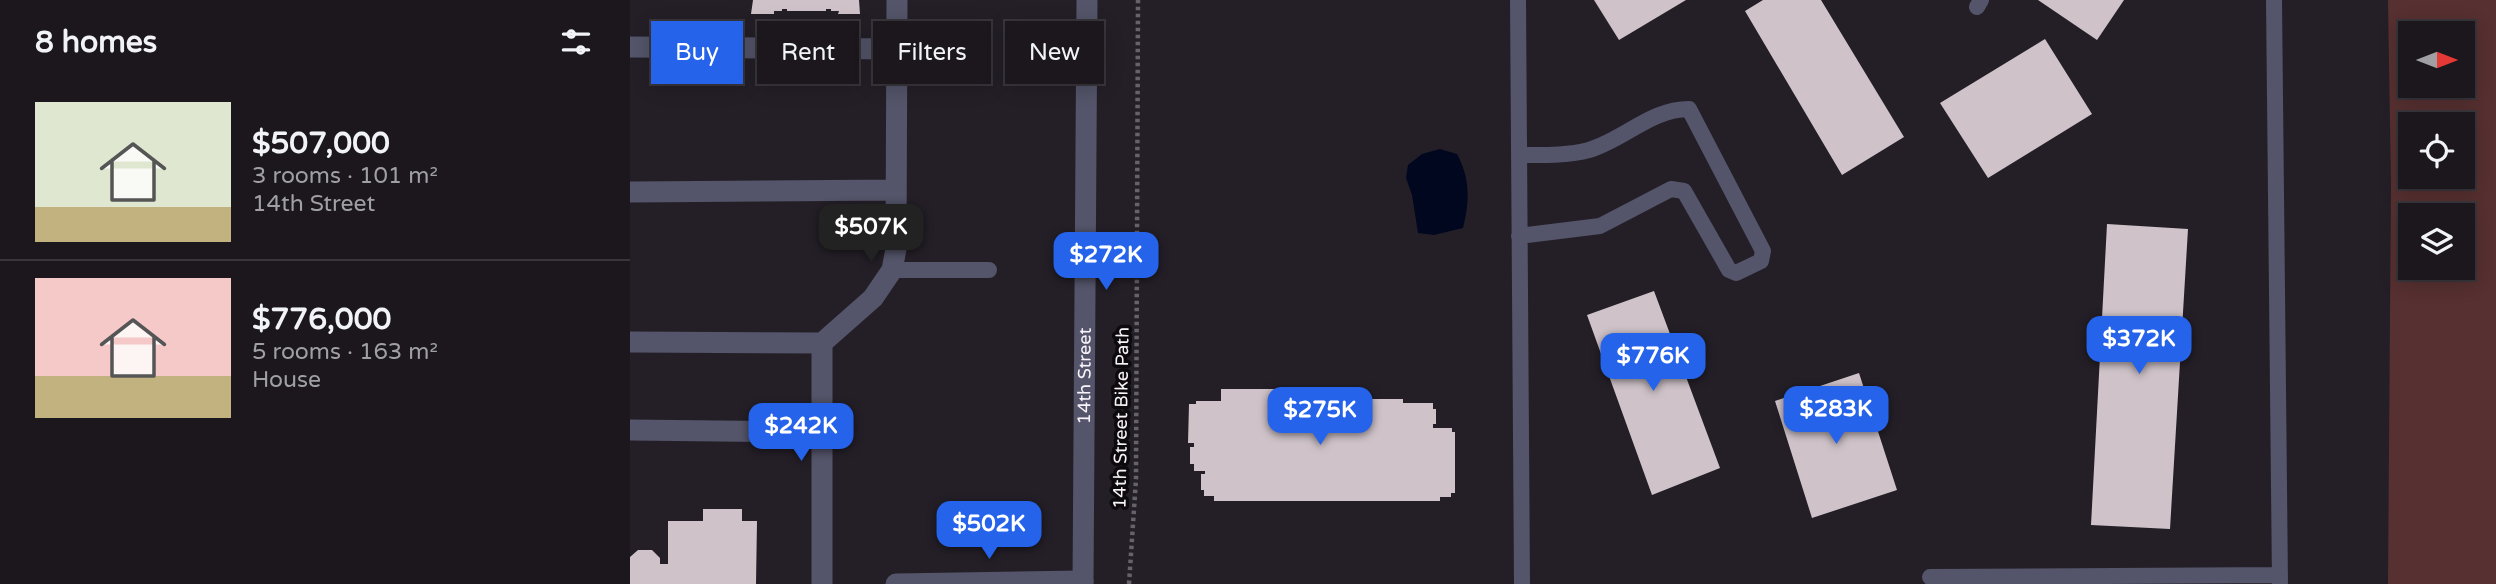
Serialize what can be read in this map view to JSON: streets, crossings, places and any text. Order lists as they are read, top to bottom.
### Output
{
  "streets": {
    "street": ["14th Street"],
    "path": ["14th Street Bike Path"]
  },
  "north": "right",
  "page": {
    "heading": "8 homes",
    "chip": [
      "Buy",
      "Rent",
      "Filters",
      "New"
    ],
    "list": [
      {
        "name": "$507,000",
        "note": "3 rooms · 101 m² · 14th Street"
      },
      {
        "name": "$776,000",
        "note": "5 rooms · 163 m² · House"
      }
    ],
    "price": [
      "$507K",
      "$272K",
      "$372K",
      "$776K",
      "$283K",
      "$275K",
      "$242K",
      "$502K"
    ]
  }
}
